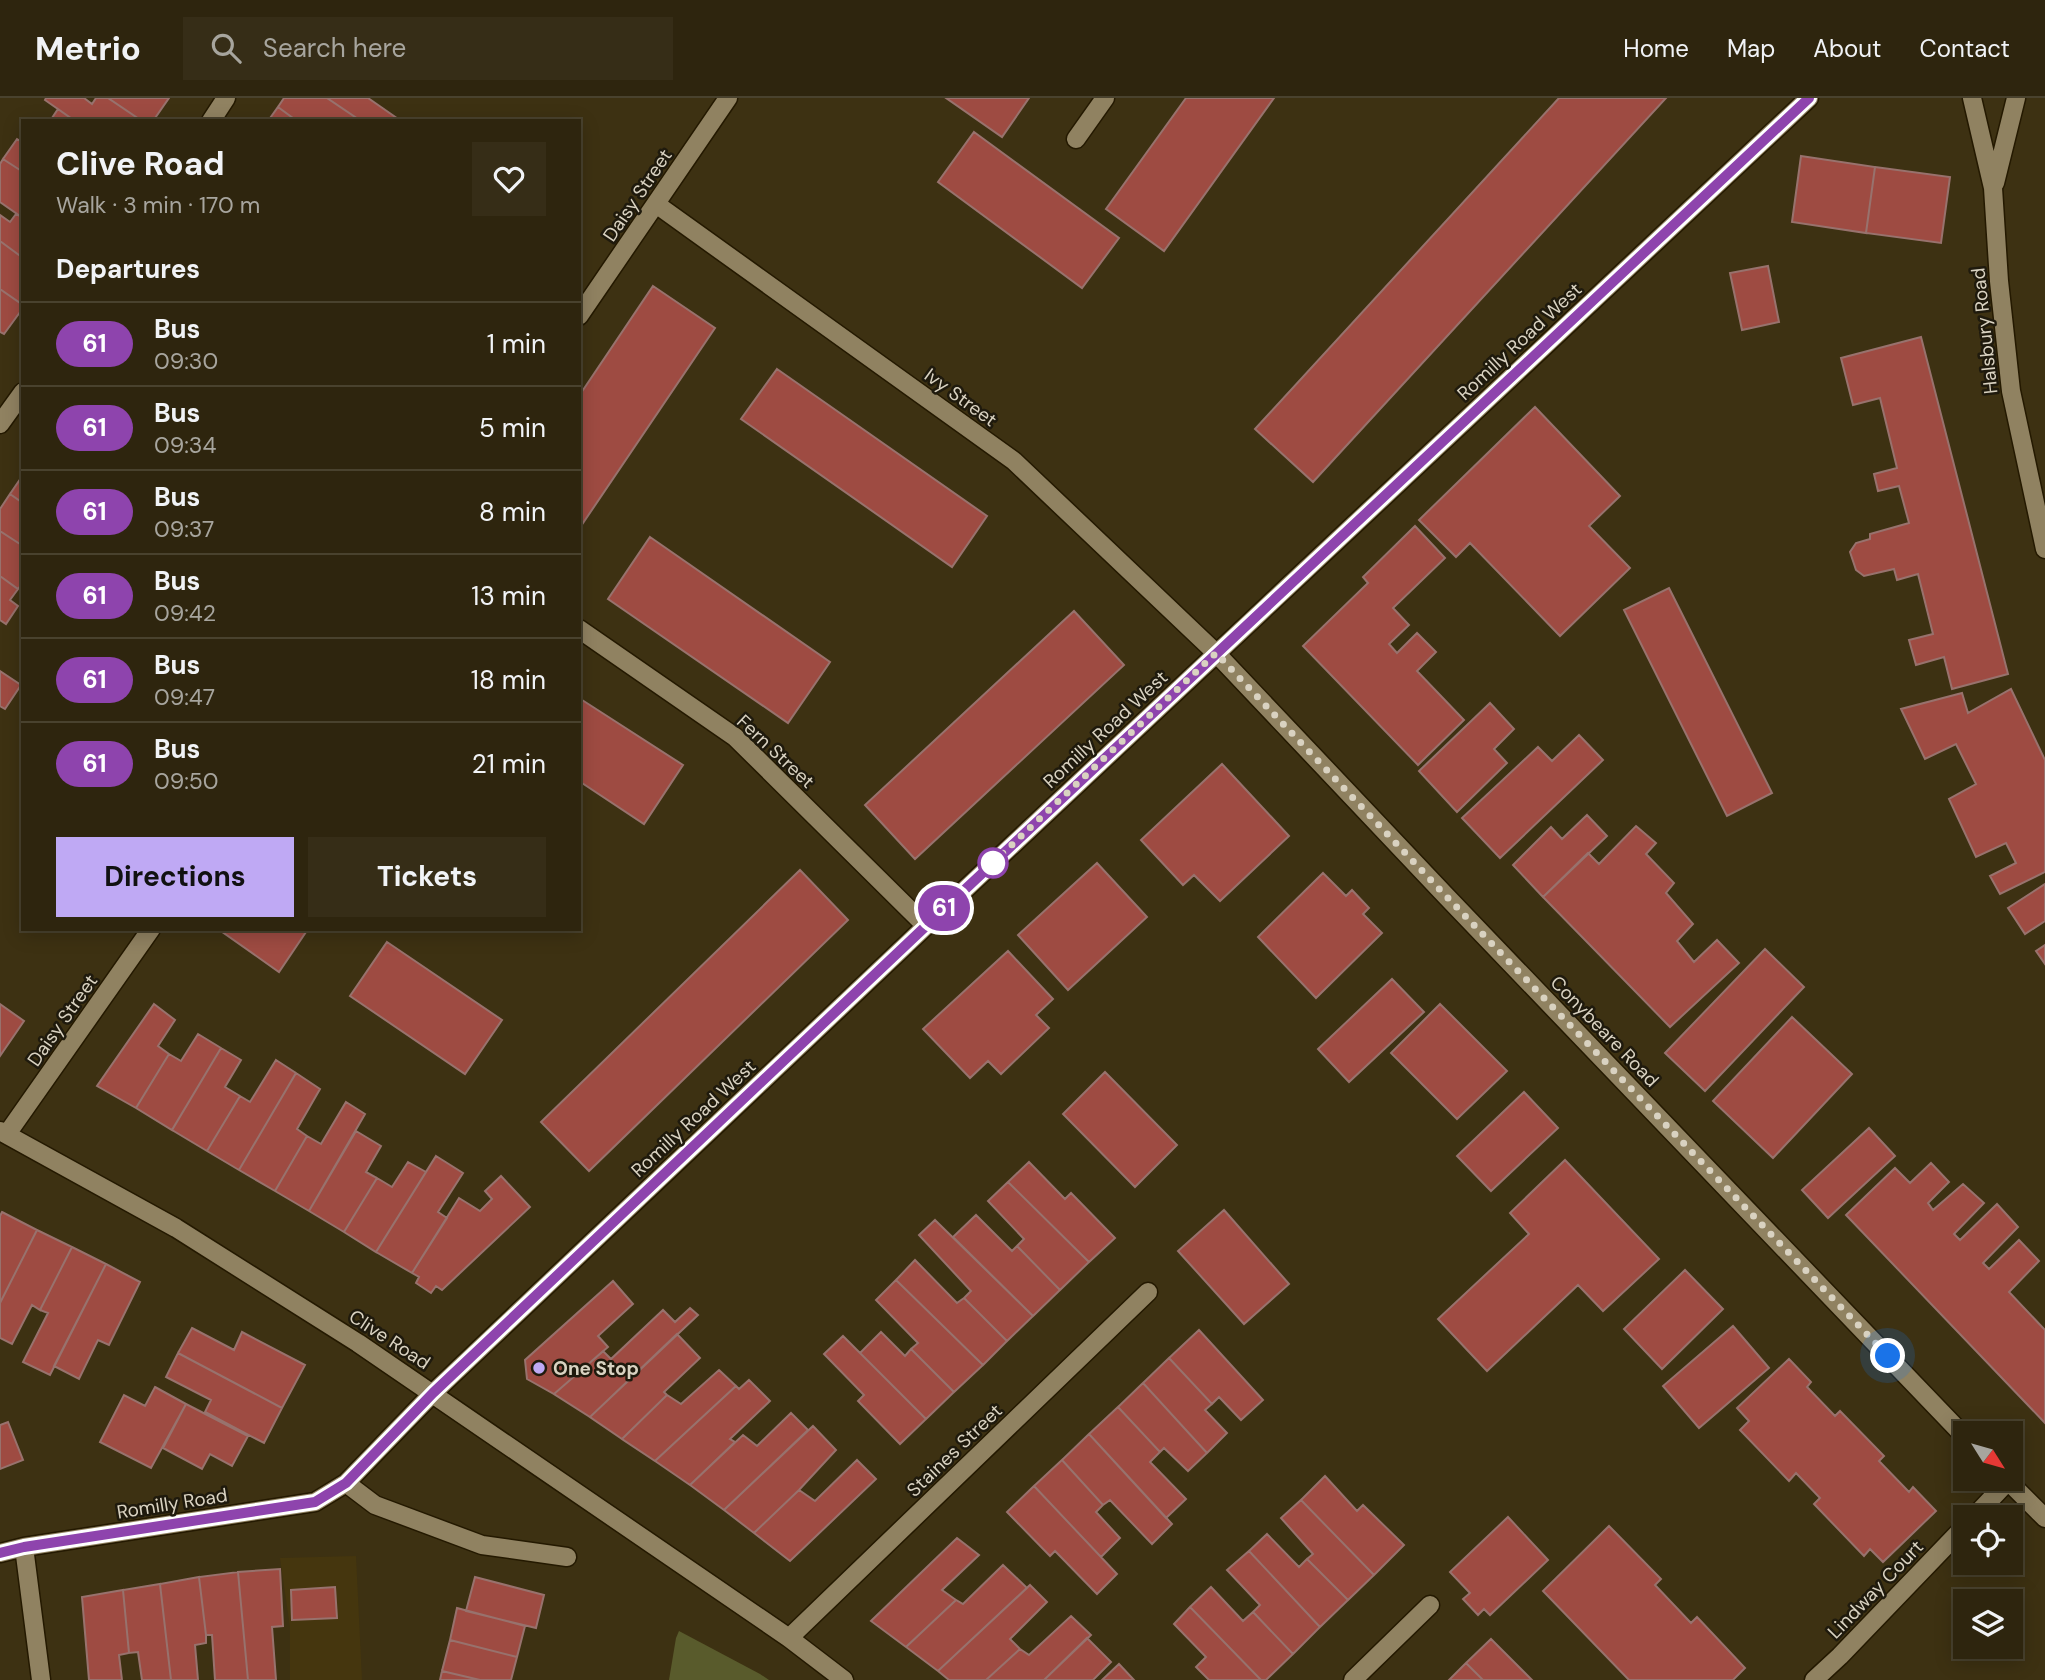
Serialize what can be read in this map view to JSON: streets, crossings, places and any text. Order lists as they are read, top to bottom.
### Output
{
  "streets": {
    "street": [
      "Daisy Street",
      "Halsbury Road",
      "Romilly Road West",
      "Ivy Street",
      "Fern Street",
      "Conybeare Road",
      "Clive Road",
      "Staines Street",
      "Romilly Road",
      "Lindway Court"
    ]
  },
  "crossings": [
    ["Daisy Street", "Ivy Street"],
    ["Daisy Street", "Clive Road"],
    ["Romilly Road West", "Ivy Street"],
    ["Romilly Road West", "Fern Street"],
    ["Romilly Road West", "Conybeare Road"],
    ["Romilly Road West", "Clive Road"],
    ["Romilly Road West", "Romilly Road"],
    ["Ivy Street", "Conybeare Road"],
    ["Clive Road", "Staines Street"],
    ["Clive Road", "Romilly Road"]
  ],
  "places": ["One Stop"],
  "lines": ["bus line 61"],
  "north": "bottom right",
  "page": {
    "header": "Metrio",
    "search": "Search here",
    "nav": [
      "Home",
      "Map",
      "About",
      "Contact"
    ],
    "on_map": "61",
    "heading": [
      ["Clive Road", "Walk · 3 min · 170 m"],
      "Departures"
    ],
    "list": [
      {
        "mark": "61",
        "name": "Bus",
        "note": "09:30",
        "value": "1 min"
      },
      {
        "mark": "61",
        "name": "Bus",
        "note": "09:34",
        "value": "5 min"
      },
      {
        "mark": "61",
        "name": "Bus",
        "note": "09:37",
        "value": "8 min"
      },
      {
        "mark": "61",
        "name": "Bus",
        "note": "09:42",
        "value": "13 min"
      },
      {
        "mark": "61",
        "name": "Bus",
        "note": "09:47",
        "value": "18 min"
      },
      {
        "mark": "61",
        "name": "Bus",
        "note": "09:50",
        "value": "21 min"
      }
    ],
    "buttons": ["Directions", "Tickets"]
  }
}
